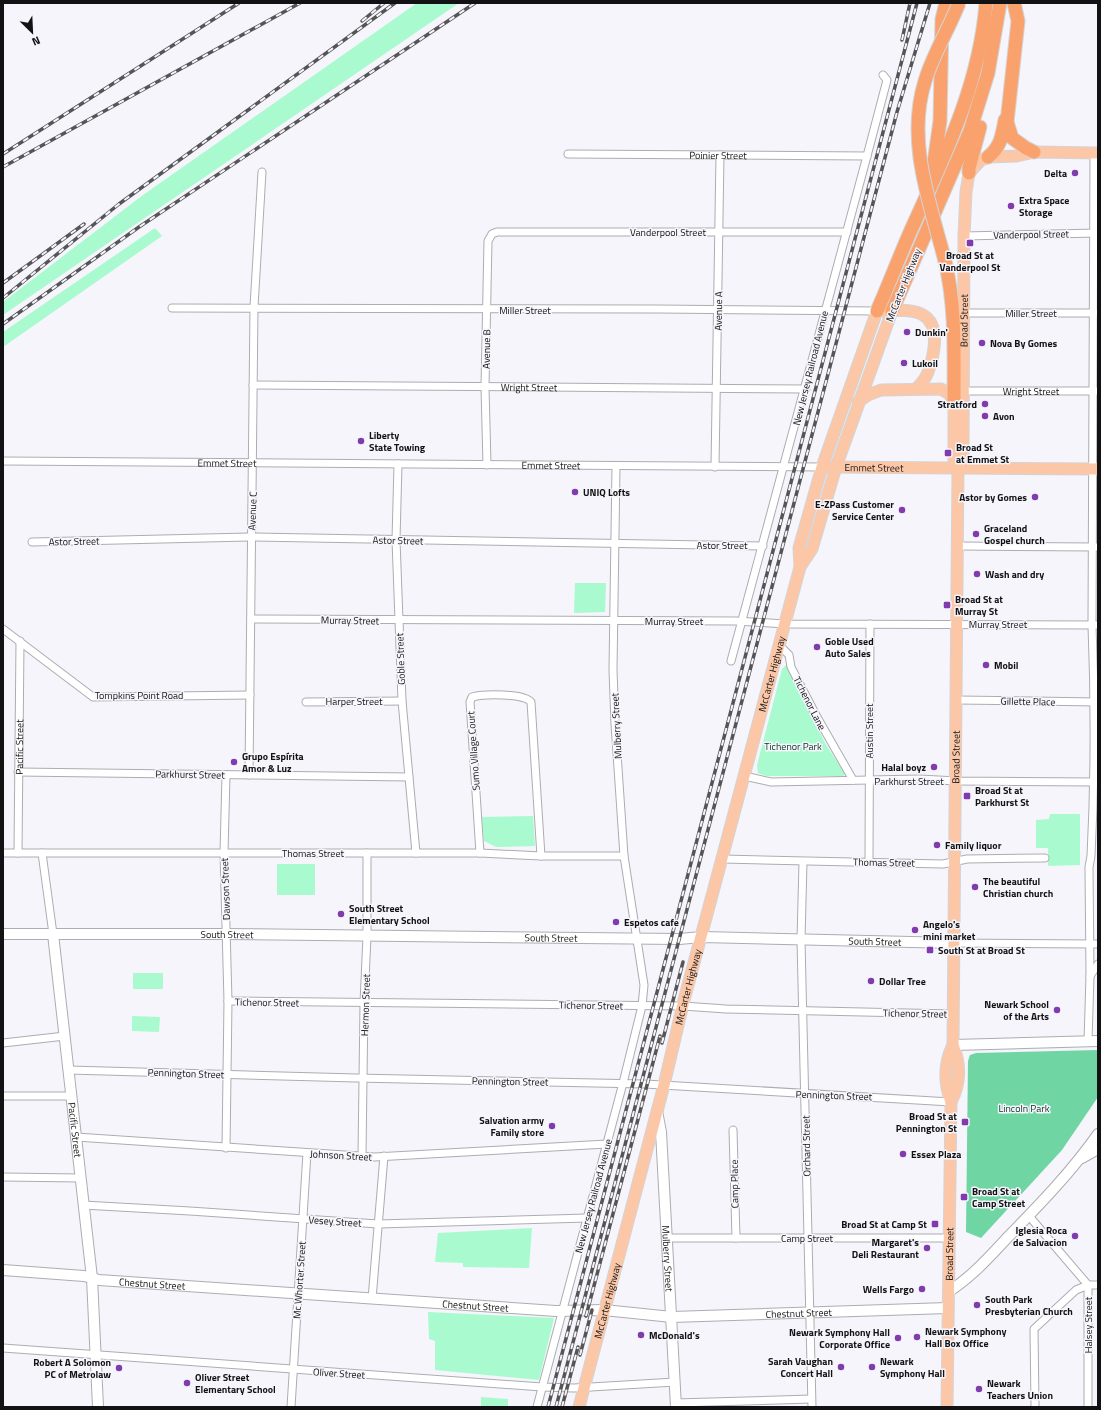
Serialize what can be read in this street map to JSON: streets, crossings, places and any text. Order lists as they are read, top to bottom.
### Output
{
  "streets": {
    "highway": ["McCarter Highway"],
    "main road": ["Broad Street", "Emmet Street"],
    "street": [
      "Poinier Street",
      "Vanderpool Street",
      "Miller Street",
      "Avenue A",
      "Avenue B",
      "New Jersey Railroad Avenue",
      "Wright Street",
      "Avenue C",
      "Astor Street",
      "Murray Street",
      "Goble Street",
      "Tompkins Point Road",
      "Harper Street",
      "Gillette Place",
      "Tichenor Lane",
      "Mulberry Street",
      "Austin Street",
      "Pacific Street",
      "Sumo Village Court",
      "Parkhurst Street",
      "Thomas Street",
      "Dawson Street",
      "South Street",
      "Tichenor Street",
      "Hermon Street",
      "Pennington Street",
      "Orchard Street",
      "Johnson Street",
      "Camp Place",
      "Vesey Street",
      "Camp Street",
      "Mc Whorter Street",
      "Chestnut Street",
      "Halsey Street",
      "Oliver Street"
    ]
  },
  "crossings": [
    ["Poinier Street", "Avenue A"],
    ["Poinier Street", "New Jersey Railroad Avenue"],
    ["Vanderpool Street", "Avenue A"],
    ["Vanderpool Street", "Broad Street"],
    ["Vanderpool Street", "Avenue B"],
    ["Vanderpool Street", "New Jersey Railroad Avenue"],
    ["McCarter Highway", "Miller Street"],
    ["McCarter Highway", "Emmet Street"],
    ["McCarter Highway", "Murray Street"],
    ["McCarter Highway", "Tichenor Lane"],
    ["McCarter Highway", "Mulberry Street"],
    ["McCarter Highway", "Parkhurst Street"],
    ["McCarter Highway", "Thomas Street"],
    ["McCarter Highway", "South Street"],
    ["McCarter Highway", "Tichenor Street"],
    ["McCarter Highway", "Pennington Street"],
    ["McCarter Highway", "Chestnut Street"],
    ["McCarter Highway", "Oliver Street"],
    ["Miller Street", "Avenue A"],
    ["Miller Street", "Broad Street"],
    ["Miller Street", "Avenue B"],
    ["Miller Street", "New Jersey Railroad Avenue"],
    ["Miller Street", "Avenue C"],
    ["Avenue A", "Wright Street"],
    ["Avenue A", "Emmet Street"],
    ["Broad Street", "Wright Street"],
    ["Broad Street", "Emmet Street"],
    ["Broad Street", "Murray Street"],
    ["Broad Street", "Gillette Place"],
    ["Broad Street", "Parkhurst Street"],
    ["Broad Street", "Thomas Street"],
    ["Broad Street", "South Street"],
    ["Broad Street", "Tichenor Street"],
    ["Broad Street", "Pennington Street"],
    ["Broad Street", "Camp Street"],
    ["Broad Street", "Chestnut Street"],
    ["Avenue B", "Wright Street"],
    ["Avenue B", "Emmet Street"],
    ["New Jersey Railroad Avenue", "Wright Street"],
    ["New Jersey Railroad Avenue", "Emmet Street"],
    ["New Jersey Railroad Avenue", "Astor Street"],
    ["New Jersey Railroad Avenue", "Murray Street"],
    ["New Jersey Railroad Avenue", "Mulberry Street"],
    ["New Jersey Railroad Avenue", "Tichenor Street"],
    ["New Jersey Railroad Avenue", "Pennington Street"],
    ["New Jersey Railroad Avenue", "Johnson Street"],
    ["New Jersey Railroad Avenue", "Vesey Street"],
    ["New Jersey Railroad Avenue", "Chestnut Street"],
    ["New Jersey Railroad Avenue", "Oliver Street"],
    ["Wright Street", "Avenue C"],
    ["Emmet Street", "Avenue C"],
    ["Emmet Street", "Goble Street"],
    ["Emmet Street", "Mulberry Street"],
    ["Avenue C", "Astor Street"],
    ["Avenue C", "Murray Street"],
    ["Avenue C", "Tompkins Point Road"],
    ["Avenue C", "Parkhurst Street"],
    ["Astor Street", "Goble Street"],
    ["Astor Street", "Mulberry Street"],
    ["Murray Street", "Goble Street"],
    ["Murray Street", "Mulberry Street"],
    ["Murray Street", "Austin Street"],
    ["Goble Street", "Harper Street"],
    ["Goble Street", "Parkhurst Street"],
    ["Goble Street", "Thomas Street"],
    ["Tompkins Point Road", "Pacific Street"],
    ["Tichenor Lane", "Parkhurst Street"],
    ["Mulberry Street", "Thomas Street"],
    ["Mulberry Street", "South Street"],
    ["Mulberry Street", "Camp Street"],
    ["Mulberry Street", "Chestnut Street"],
    ["Mulberry Street", "Oliver Street"],
    ["Austin Street", "Parkhurst Street"],
    ["Austin Street", "Thomas Street"],
    ["Pacific Street", "Parkhurst Street"],
    ["Pacific Street", "Thomas Street"],
    ["Pacific Street", "South Street"],
    ["Pacific Street", "Pennington Street"],
    ["Pacific Street", "Johnson Street"],
    ["Pacific Street", "Vesey Street"],
    ["Pacific Street", "Chestnut Street"],
    ["Pacific Street", "Oliver Street"],
    ["Sumo Village Court", "Thomas Street"],
    ["Parkhurst Street", "Dawson Street"],
    ["Thomas Street", "Dawson Street"],
    ["Thomas Street", "Hermon Street"],
    ["Thomas Street", "Orchard Street"],
    ["Dawson Street", "South Street"],
    ["Dawson Street", "Tichenor Street"],
    ["Dawson Street", "Pennington Street"],
    ["Dawson Street", "Johnson Street"],
    ["South Street", "Hermon Street"],
    ["South Street", "Orchard Street"],
    ["Tichenor Street", "Hermon Street"],
    ["Tichenor Street", "Orchard Street"],
    ["Hermon Street", "Pennington Street"],
    ["Hermon Street", "Johnson Street"],
    ["Pennington Street", "Orchard Street"],
    ["Orchard Street", "Camp Street"],
    ["Orchard Street", "Chestnut Street"],
    ["Johnson Street", "Mc Whorter Street"],
    ["Camp Place", "Camp Street"],
    ["Vesey Street", "Mc Whorter Street"],
    ["Mc Whorter Street", "Chestnut Street"],
    ["Mc Whorter Street", "Oliver Street"]
  ],
  "parks": ["Tichenor Park", "Lincoln Park"],
  "places": {
    "other": [
      "Delta",
      "Extra Space Storage",
      "Dunkin'",
      "Nova By Gomes",
      "Lukoil",
      "Stratford",
      "Avon",
      "Liberty State Towing",
      "UNIQ Lofts",
      "Astor by Gomes",
      "E-ZPass Customer Service Center",
      "Graceland Gospel church",
      "Wash and dry",
      "Goble Used Auto Sales",
      "Mobil",
      "Grupo Espírita Amor & Luz",
      "Halal boyz",
      "Family liquor",
      "The beautiful Christian church",
      "South Street Elementary School",
      "Espetos cafe",
      "Angelo's mini market",
      "Dollar Tree",
      "Newark School of the Arts",
      "Salvation army Family store",
      "Essex Plaza",
      "Iglesia Roca de Salvacion",
      "Margaret's Deli Restaurant",
      "Wells Fargo",
      "South Park Presbyterian Church",
      "McDonald's",
      "Newark Symphony Hall Box Office",
      "Newark Symphony Hall Corporate Office",
      "Sarah Vaughan Concert Hall",
      "Newark Symphony Hall",
      "Robert A Solomon PC of Metrolaw",
      "Oliver Street Elementary School",
      "Newark Teachers Union"
    ],
    "transit": [
      "Broad St at Vanderpool St",
      "Broad St at Emmet St",
      "Broad St at Murray St",
      "Broad St at Parkhurst St",
      "South St at Broad St",
      "Broad St at Pennington St",
      "Broad St at Camp Street",
      "Broad St at Camp St"
    ]
  },
  "north": "bottom right"
}
